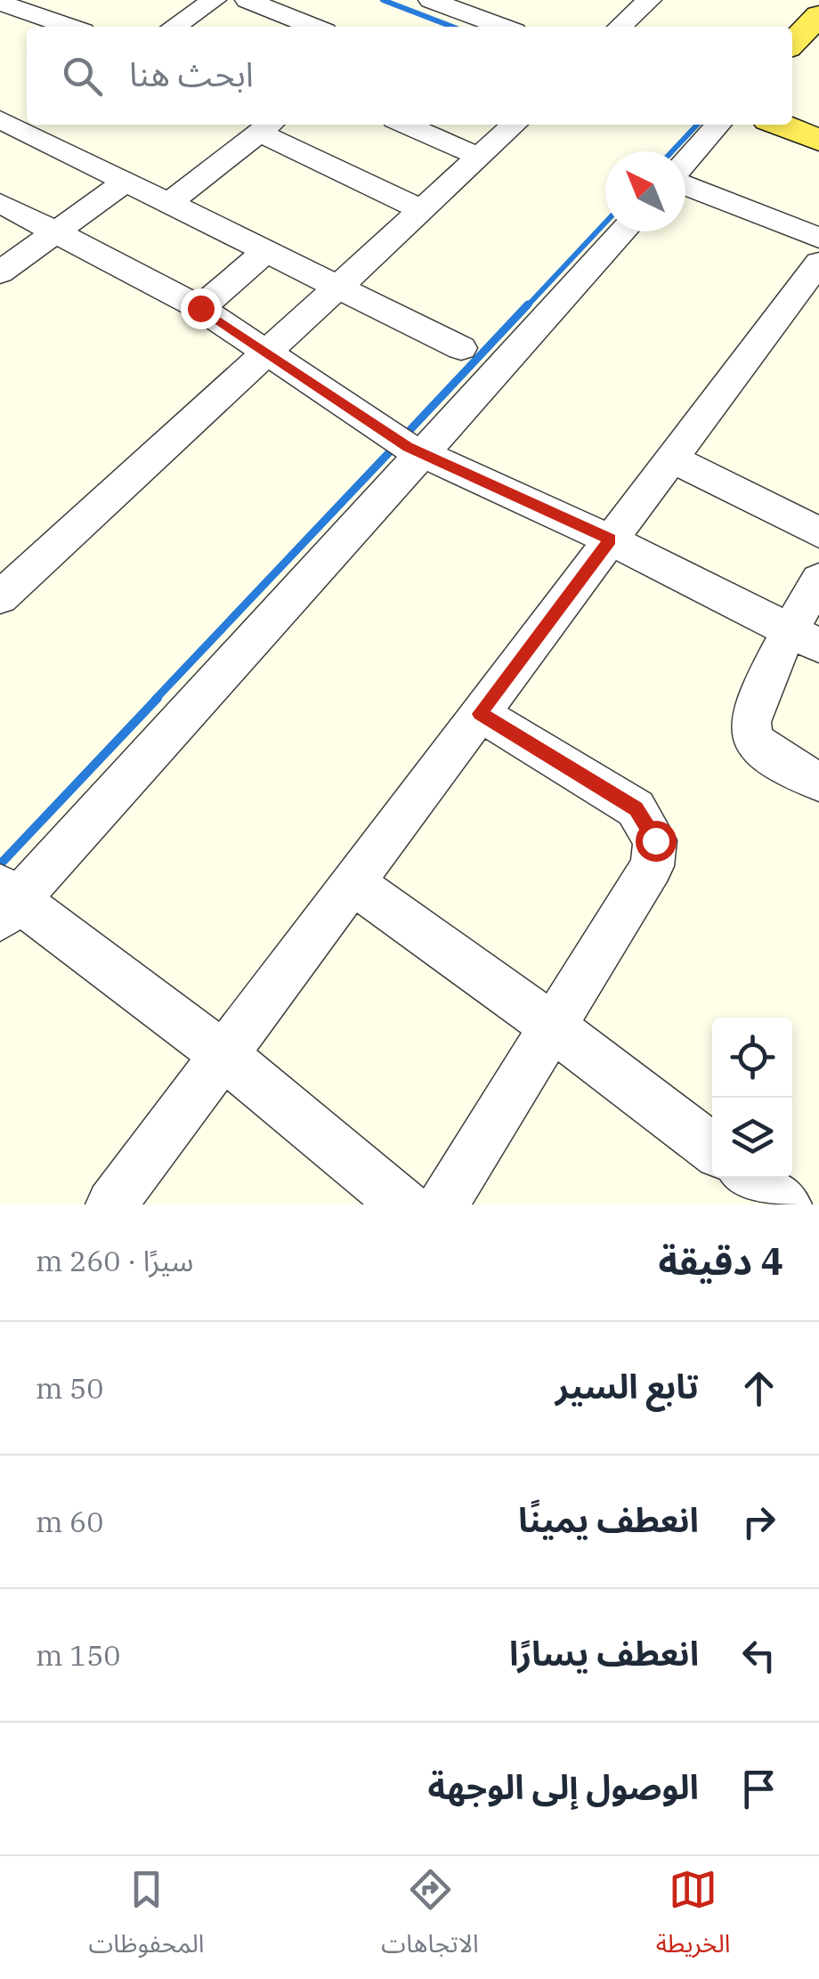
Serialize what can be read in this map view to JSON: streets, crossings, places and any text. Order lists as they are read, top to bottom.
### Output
{
  "north": "top left",
  "page": {
    "search": "ابحث هنا",
    "heading": ["4 دقيقة", "سيرًا · 260 m"],
    "list": [
      ["تابع السير", "50 m"],
      ["انعطف يمينًا", "60 m"],
      ["انعطف يسارًا", "150 m"],
      "الوصول إلى الوجهة"
    ],
    "nav": ["الخريطة", "الاتجاهات", "المحفوظات"]
  }
}
